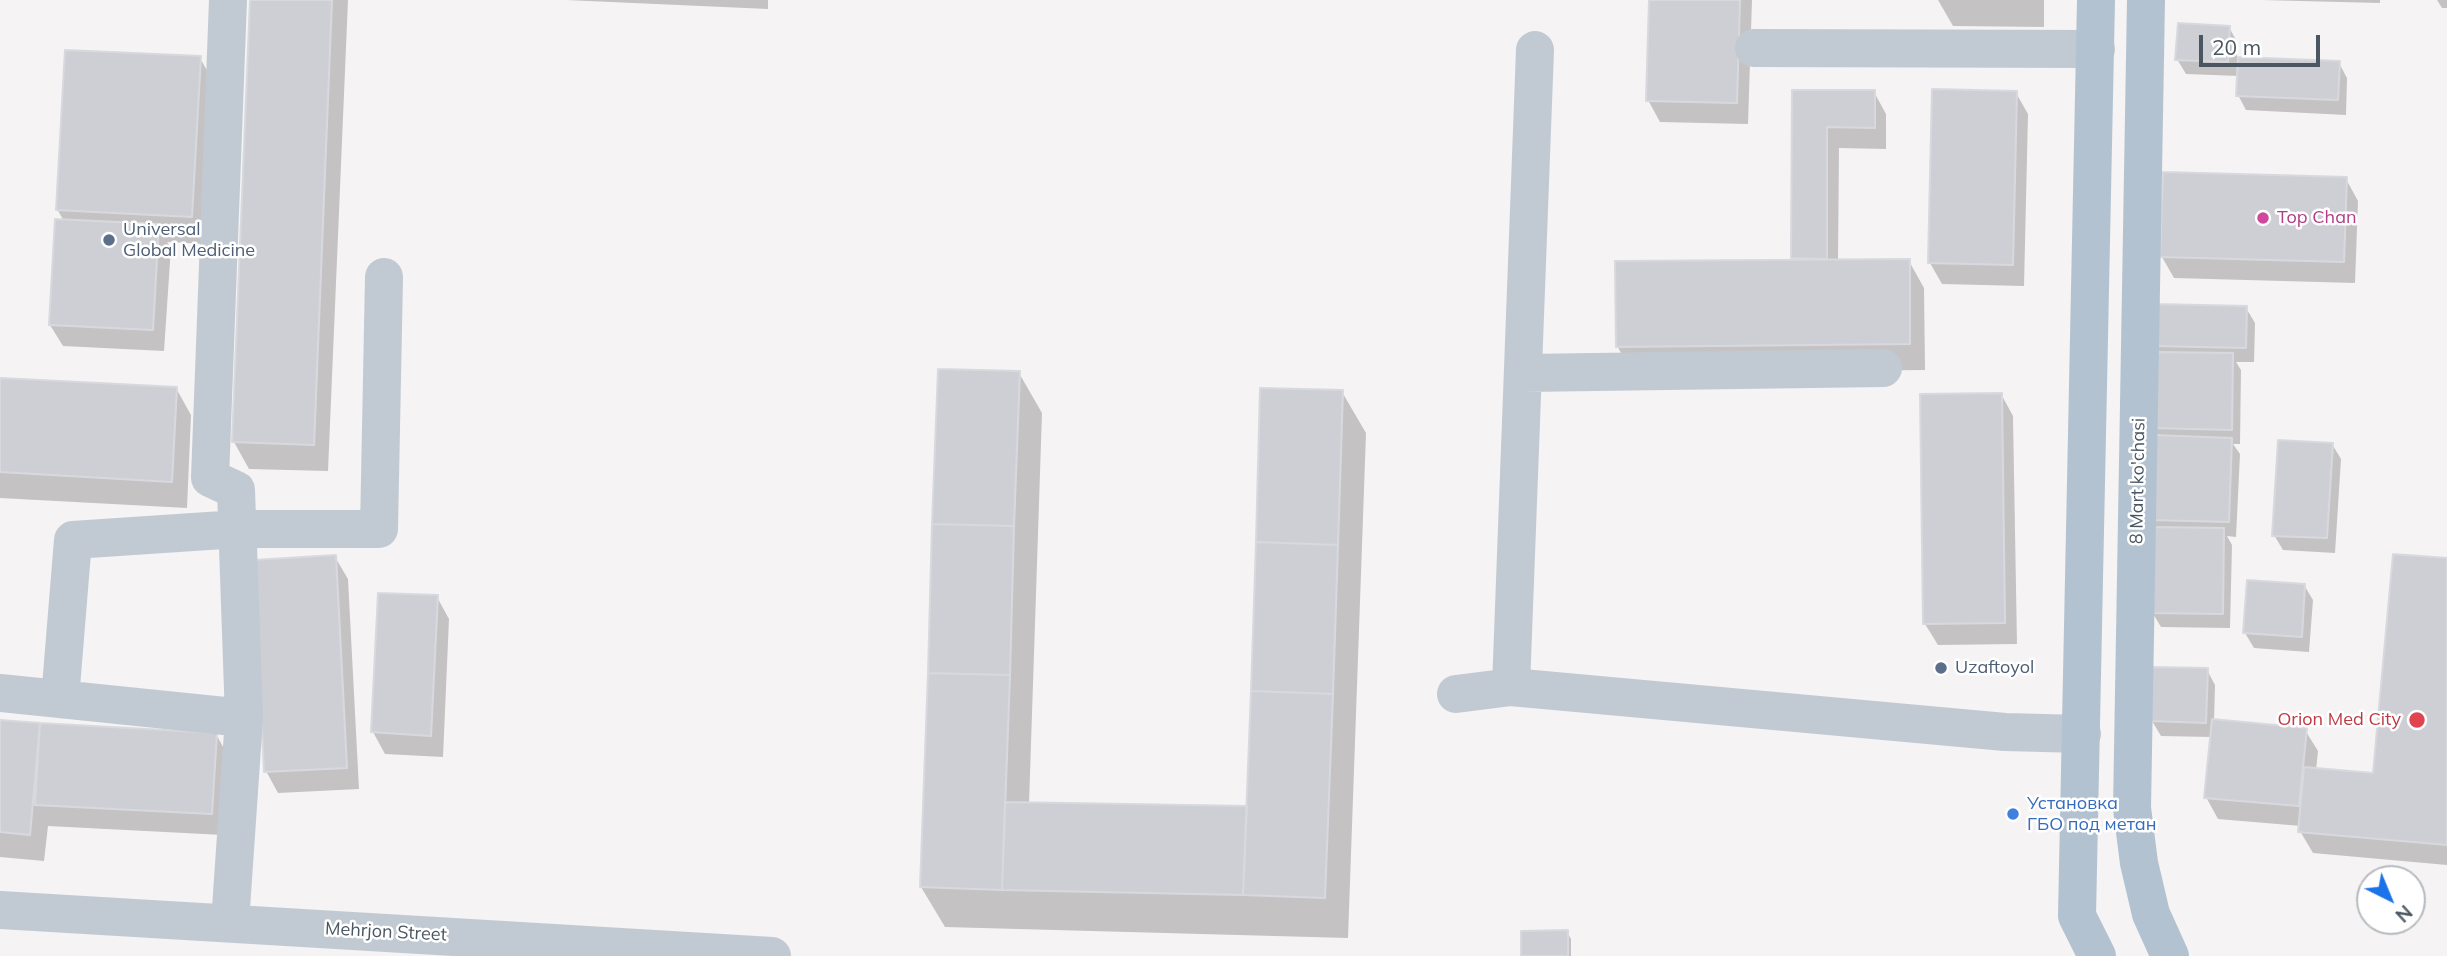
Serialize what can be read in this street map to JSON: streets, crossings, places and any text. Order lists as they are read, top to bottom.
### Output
{
  "streets": {
    "main road": ["8 Mart ko'chasi"],
    "street": ["Mehrjon Street"]
  },
  "places": [
    "Top Chan",
    "Universal Global Medicine",
    "Uzaftoyol",
    "Orion Med City",
    "Установка ГБО под метан"
  ],
  "scale_bar": "20 m",
  "north": "bottom right"
}
